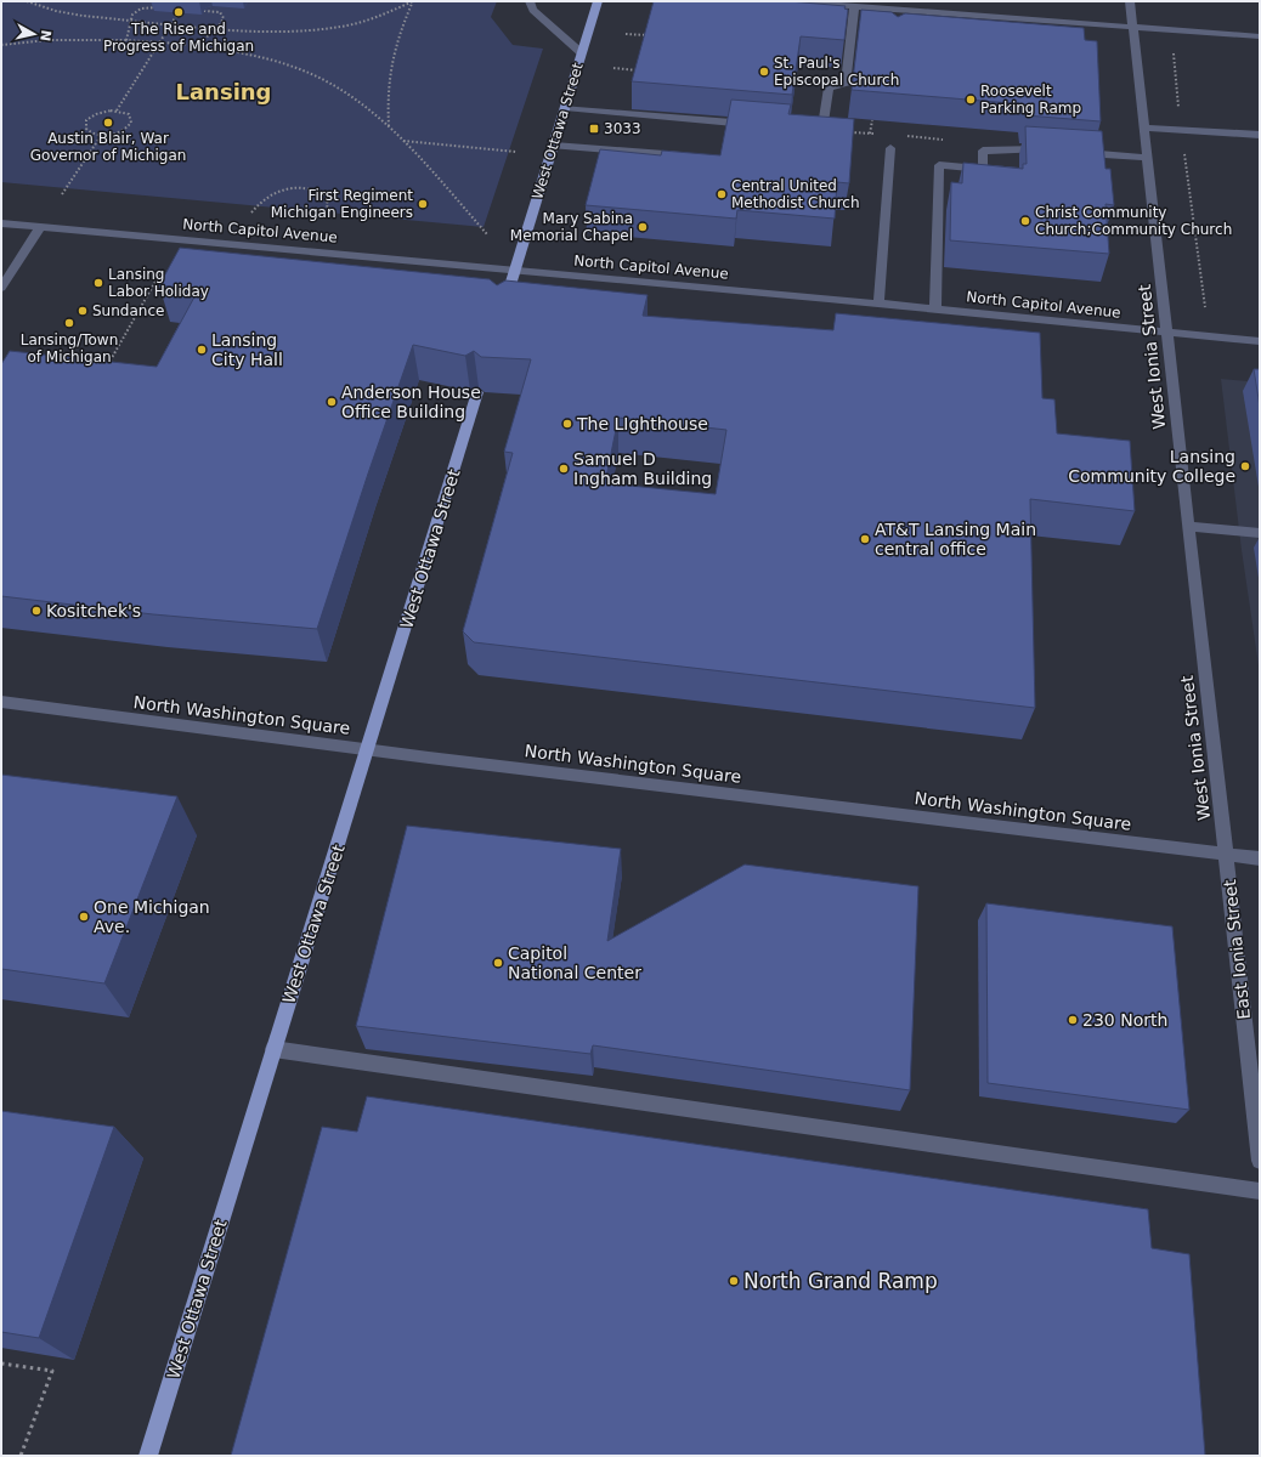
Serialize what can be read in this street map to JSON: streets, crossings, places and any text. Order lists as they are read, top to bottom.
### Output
{
  "streets": {
    "main road": ["West Ottawa Street"],
    "street": [
      "North Capitol Avenue",
      "West Ionia Street",
      "North Washington Square",
      "East Ionia Street"
    ]
  },
  "crossings": [
    ["West Ottawa Street", "North Capitol Avenue"],
    ["West Ottawa Street", "North Washington Square"],
    ["North Capitol Avenue", "West Ionia Street"],
    ["West Ionia Street", "North Washington Square"],
    ["West Ionia Street", "East Ionia Street"],
    ["North Washington Square", "East Ionia Street"]
  ],
  "districts": ["Lansing"],
  "places": {
    "other": [
      "The Rise and Progress of Michigan",
      "St. Paul's Episcopal Church",
      "Roosevelt Parking Ramp",
      "Austin Blair, War Governor of Michigan",
      "Central United Methodist Church",
      "First Regiment Michigan Engineers",
      "Christ Community Church;Community Church",
      "Mary Sabina Memorial Chapel",
      "Lansing Labor Holiday",
      "Sundance",
      "Lansing/Town of Michigan",
      "Lansing City Hall",
      "Anderson House Office Building",
      "The LIghthouse",
      "Lansing Community College",
      "Samuel D Ingham Building",
      "AT&T Lansing Main central office",
      "Kositchek's",
      "One Michigan Ave.",
      "Capitol National Center",
      "230 North",
      "North Grand Ramp"
    ],
    "transit": ["3033"]
  },
  "north": "right"
}
